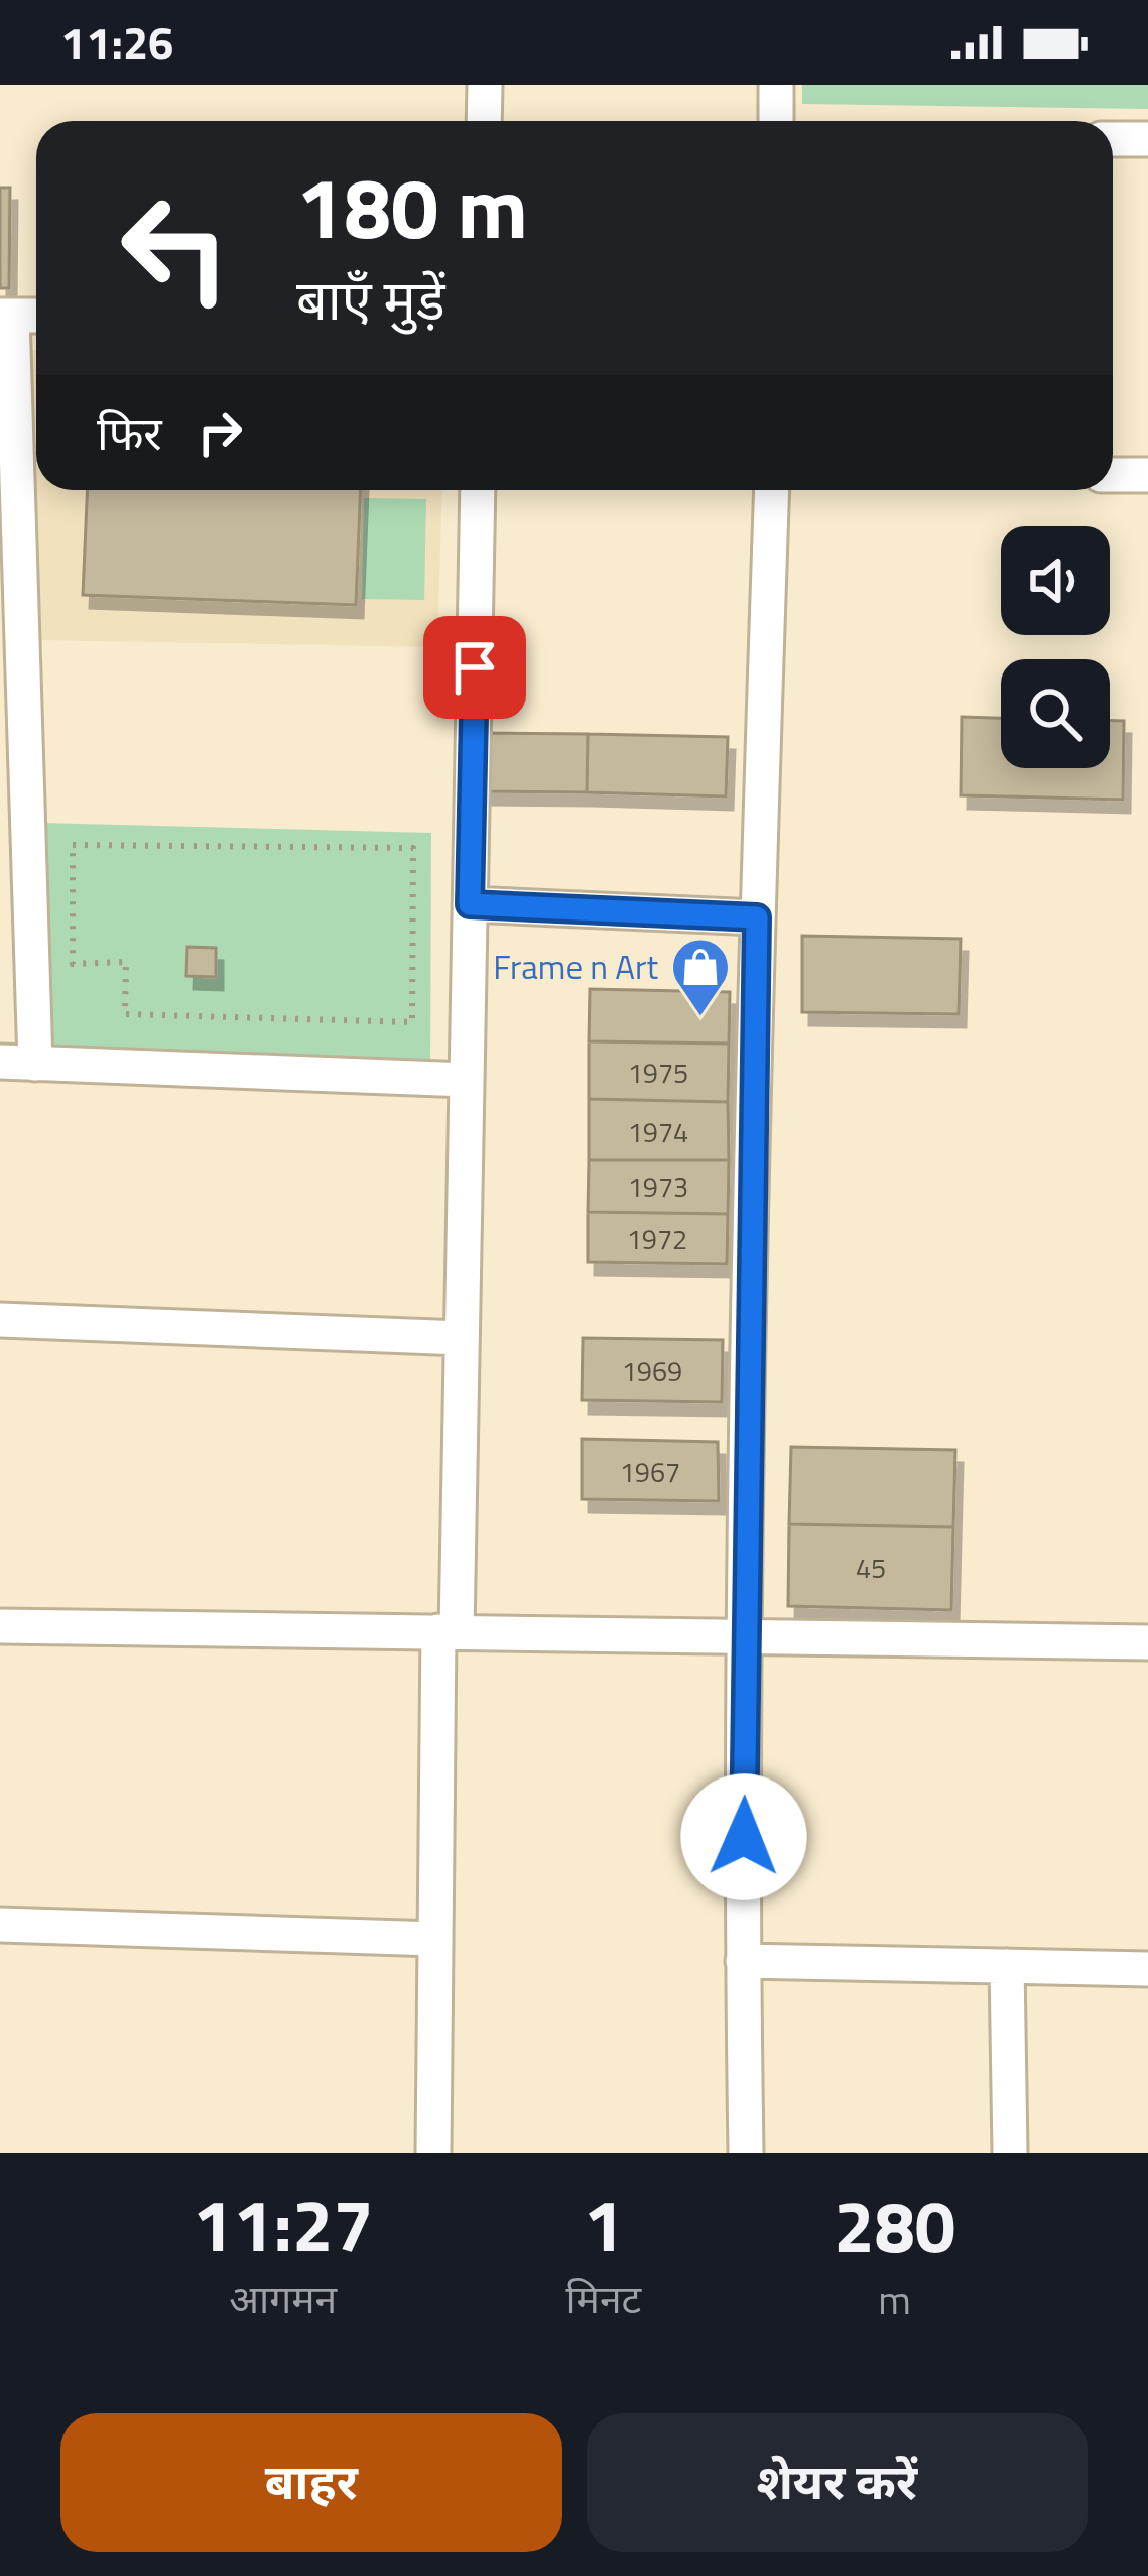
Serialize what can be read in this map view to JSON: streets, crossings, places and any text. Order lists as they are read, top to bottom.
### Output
{
  "places": {
    "shop": ["Frame n Art"]
  },
  "house_numbers": [
    "1975",
    "1974",
    "1973",
    "1972",
    "1969",
    "1967",
    "45"
  ],
  "page": {
    "status": "11:26",
    "turn": ["180 m", "बाएँ मुड़ें"],
    "then": "फिर",
    "eta": [
      "11:27",
      "आगमन",
      "1",
      "मिनट",
      "280",
      "m"
    ],
    "buttons": ["बाहर", "शेयर करें"]
  }
}
